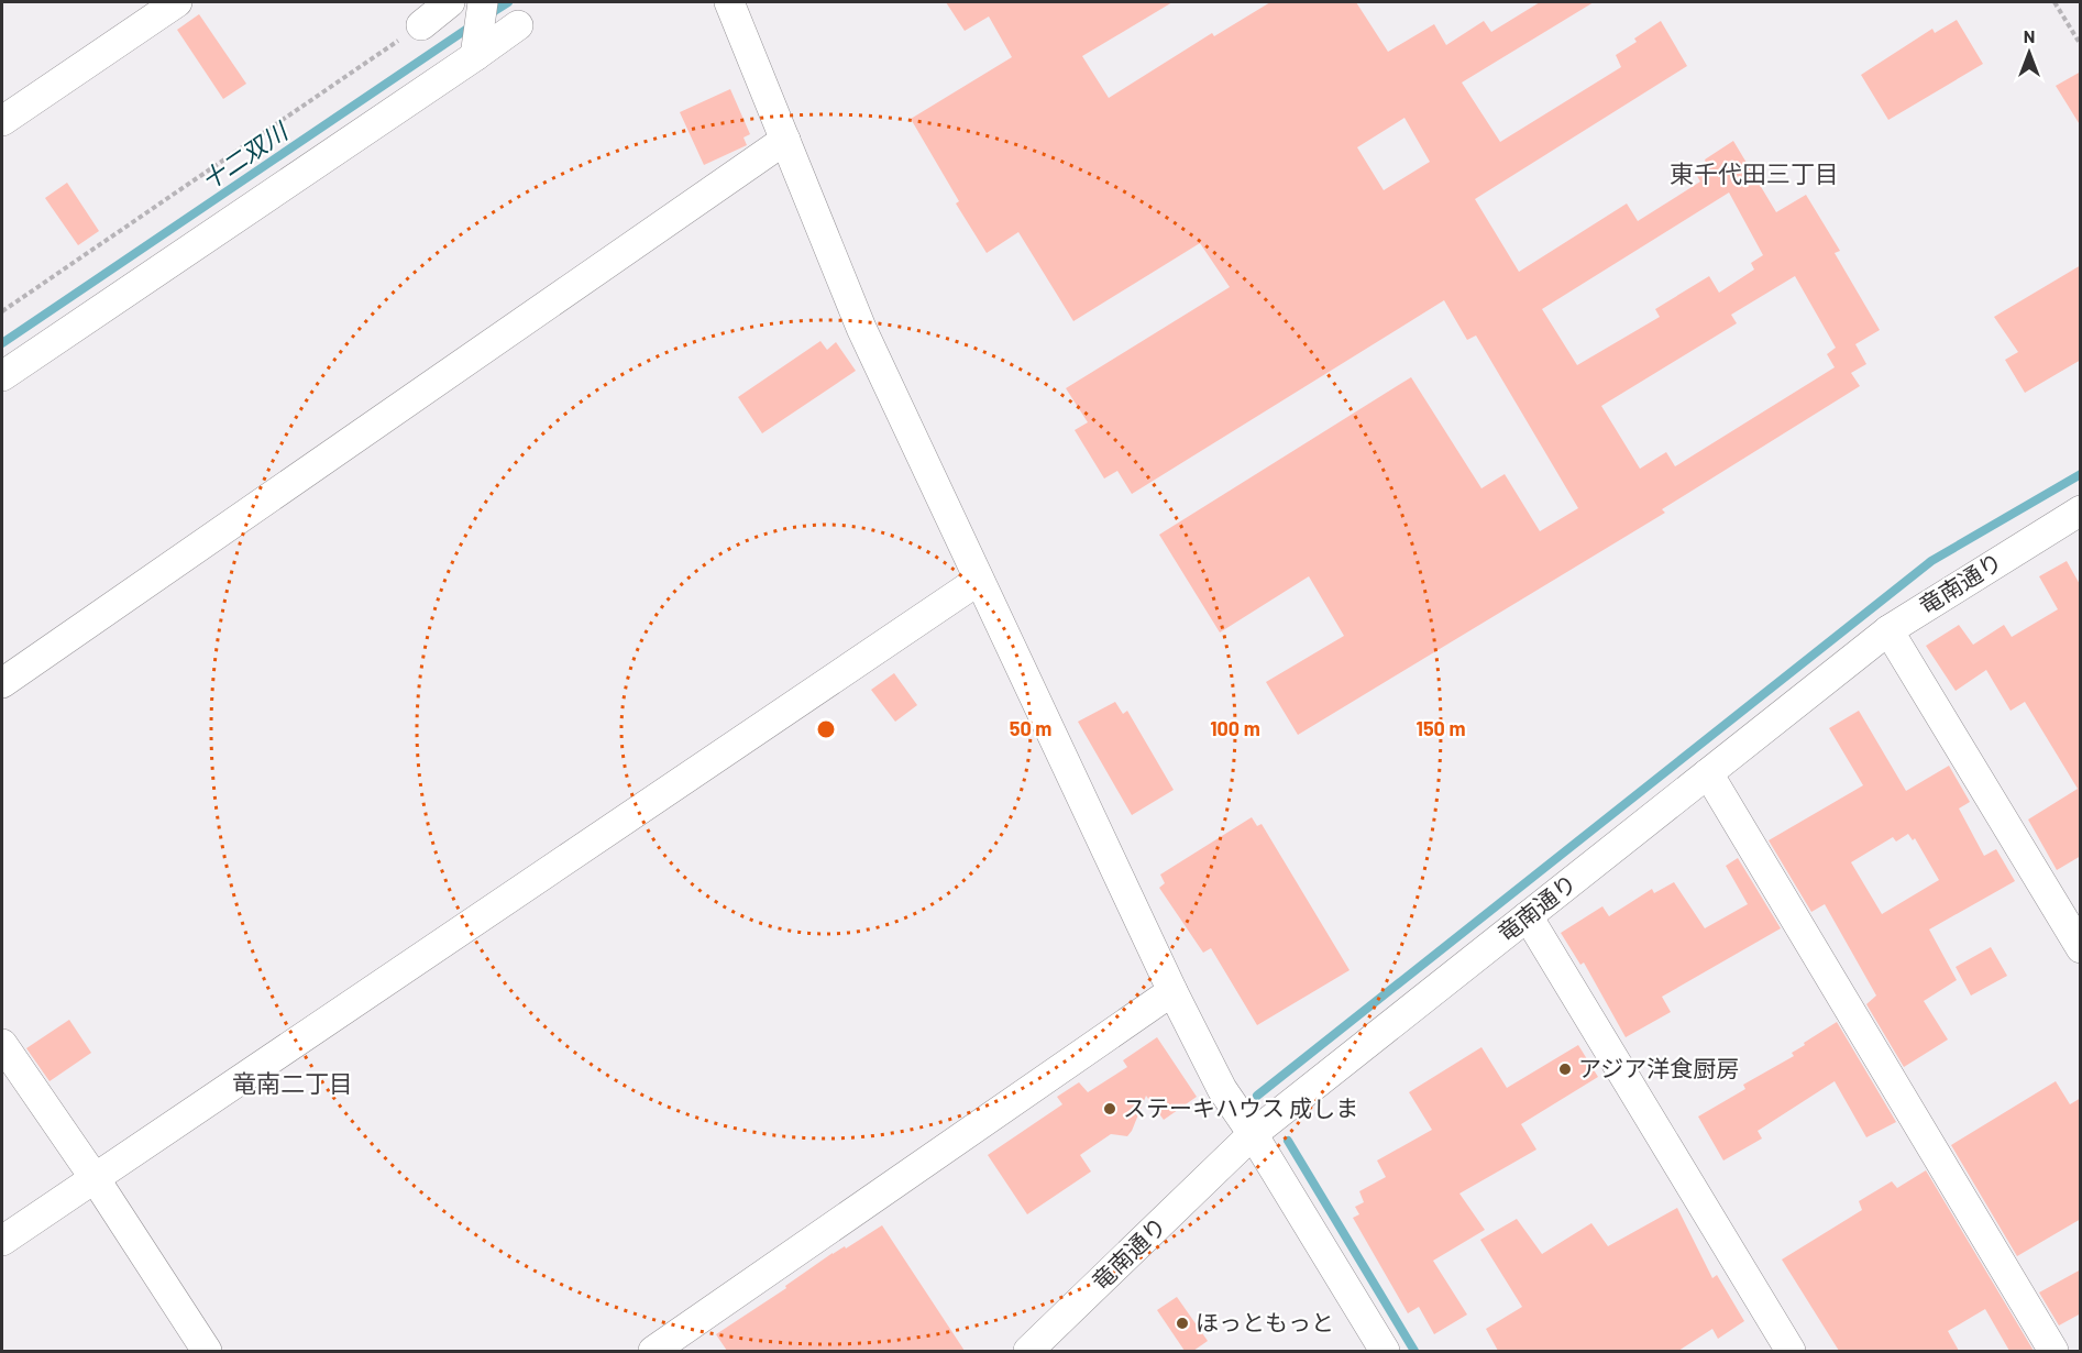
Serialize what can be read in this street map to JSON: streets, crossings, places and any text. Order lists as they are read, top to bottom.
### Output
{
  "streets": {
    "street": ["竜南通り"]
  },
  "districts": ["東千代田三丁目", "竜南二丁目"],
  "water": ["十二双川"],
  "places": ["アジア洋食厨房", "ステーキハウス 成しま", "ほっともっと"],
  "north": "top",
  "rings": ["50 m", "100 m", "150 m"]
}
